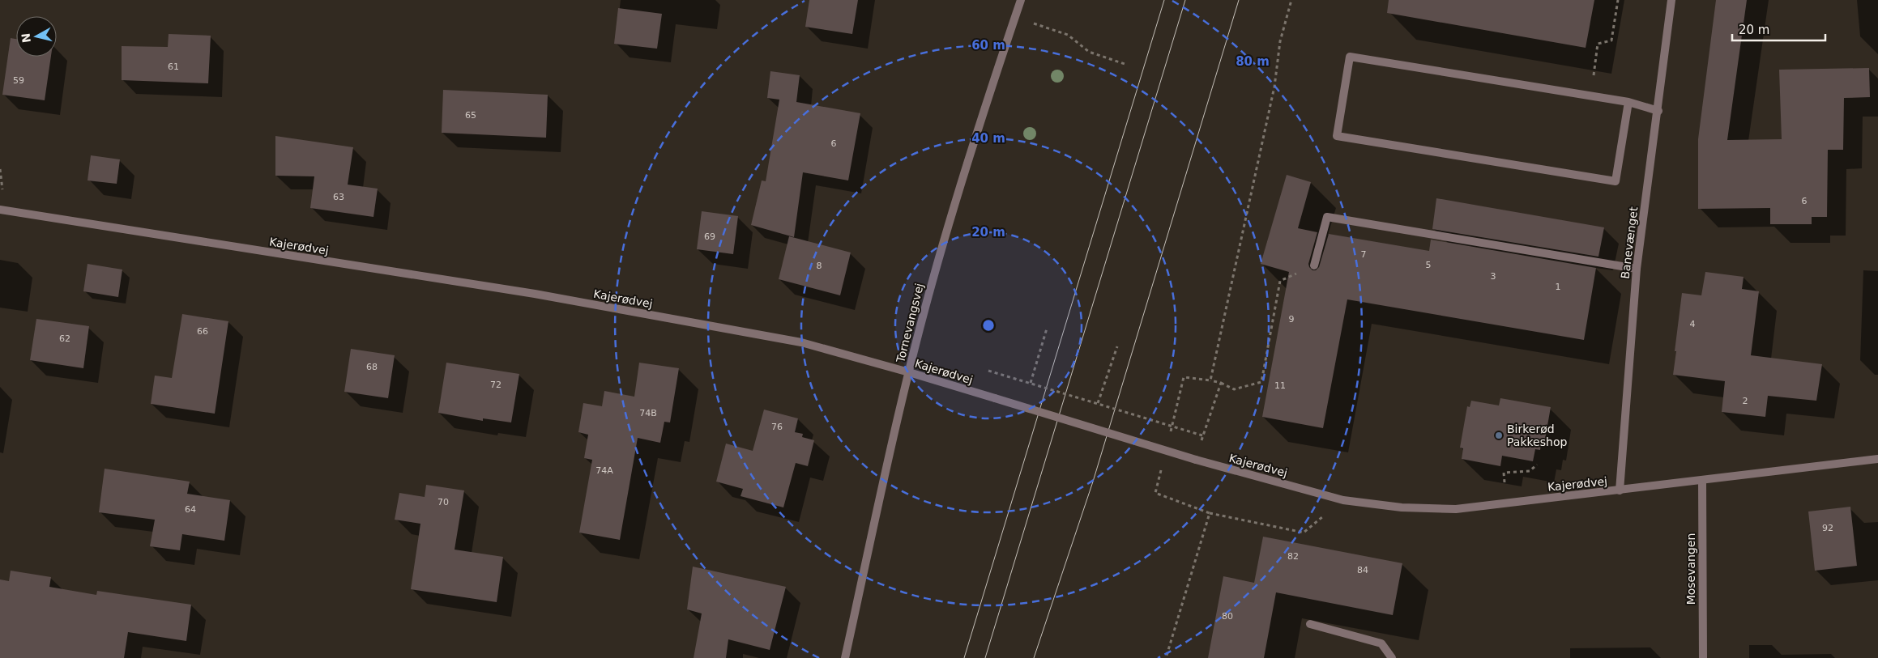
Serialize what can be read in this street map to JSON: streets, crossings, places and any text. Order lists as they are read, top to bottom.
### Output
{
  "streets": {
    "street": [
      "Banevænget",
      "Kajerødvej",
      "Tornevangsvej",
      "Mosevangen"
    ]
  },
  "crossings": [
    ["Banevænget", "Kajerødvej"],
    ["Kajerødvej", "Tornevangsvej"],
    ["Kajerødvej", "Mosevangen"]
  ],
  "places": ["Birkerød Pakkeshop"],
  "house_numbers": [
    "61",
    "59",
    "65",
    "6",
    "63",
    "6",
    "69",
    "7",
    "5",
    "8",
    "3",
    "1",
    "9",
    "4",
    "66",
    "62",
    "68",
    "72",
    "11",
    "2",
    "74B",
    "76",
    "74A",
    "70",
    "64",
    "92",
    "82",
    "84",
    "80"
  ],
  "scale_bar": "20 m",
  "north": "left",
  "rings": [
    "60 m",
    "80 m",
    "40 m",
    "20 m"
  ]
}
